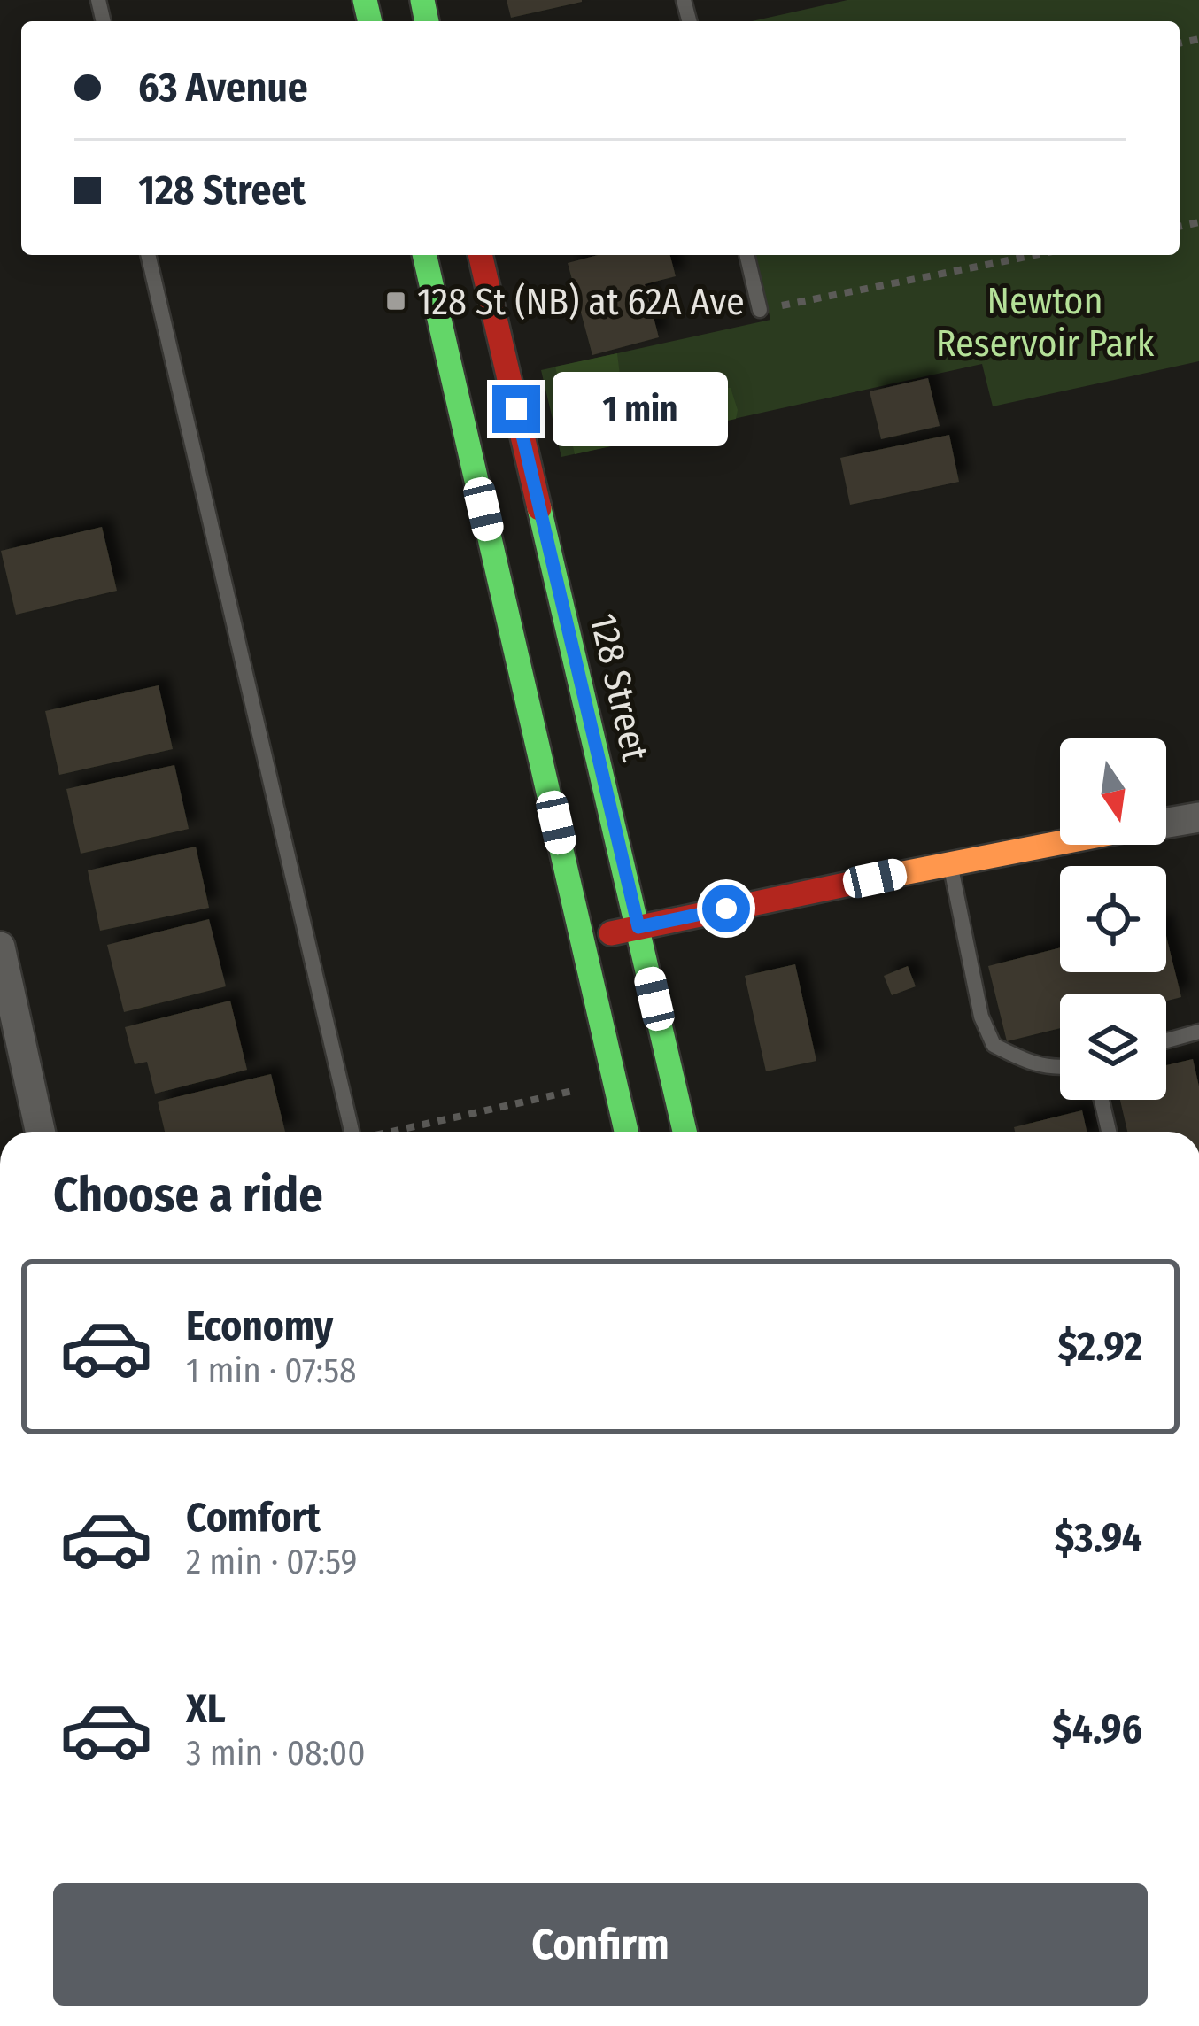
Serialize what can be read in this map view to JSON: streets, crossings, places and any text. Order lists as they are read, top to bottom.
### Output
{
  "streets": {
    "main road": ["128 Street"]
  },
  "parks": ["Newton Reservoir Park"],
  "places": {
    "transit": ["128 St (NB) at 62A Ave"]
  },
  "north": "bottom",
  "page": {
    "banner": ["63 Avenue", "128 Street"],
    "bubble": "1 min",
    "heading": "Choose a ride",
    "list": [
      {
        "name": "Economy",
        "note": "1 min · 07:58",
        "value": "$2.92"
      },
      {
        "name": "Comfort",
        "note": "2 min · 07:59",
        "value": "$3.94"
      },
      {
        "name": "XL",
        "note": "3 min · 08:00",
        "value": "$4.96"
      }
    ],
    "buttons": "Confirm"
  }
}
